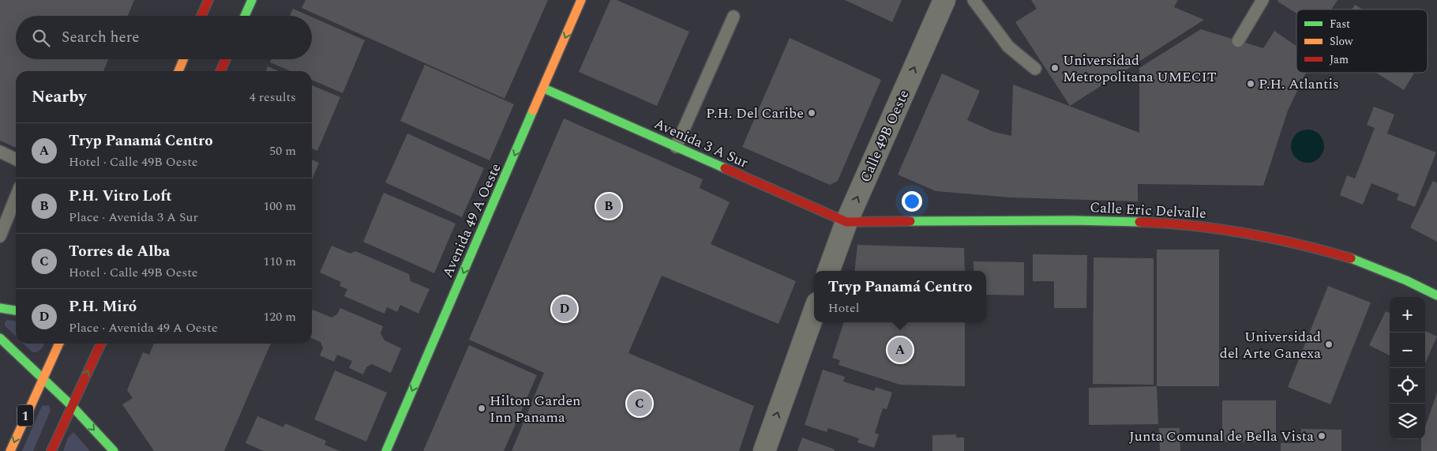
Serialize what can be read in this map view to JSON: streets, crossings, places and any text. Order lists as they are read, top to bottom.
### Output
{
  "streets": {
    "street": [
      "Calle 49B Oeste",
      "Avenida 3 A Sur",
      "Calle Eric Delvalle",
      "Avenida 49 A Oeste",
      "1"
    ]
  },
  "crossings": [
    ["Calle 49B Oeste", "Avenida 3 A Sur"],
    ["Calle 49B Oeste", "Calle Eric Delvalle"],
    ["Avenida 3 A Sur", "Calle Eric Delvalle"],
    ["Avenida 3 A Sur", "Avenida 49 A Oeste"]
  ],
  "one_way": ["Calle 49B Oeste", "Avenida 49 A Oeste"],
  "places": [
    "Universidad Metropolitana UMECIT",
    "P.H. Atlantis",
    "P.H. Del Caribe",
    "Universidad del Arte Ganexa",
    "Hilton Garden Inn Panama",
    "Junta Comunal de Bella Vista"
  ],
  "legend": ["Fast", "Slow", "Jam"],
  "page": {
    "search": "Search here",
    "heading": ["Nearby", "4 results"],
    "list": [
      {
        "mark": "A",
        "name": "Tryp Panamá Centro",
        "note": "Hotel · Calle 49B Oeste",
        "value": "50 m"
      },
      {
        "mark": "B",
        "name": "P.H. Vitro Loft",
        "note": "Place · Avenida 3 A Sur",
        "value": "100 m"
      },
      {
        "mark": "C",
        "name": "Torres de Alba",
        "note": "Hotel · Calle 49B Oeste",
        "value": "110 m"
      },
      {
        "mark": "D",
        "name": "P.H. Miró",
        "note": "Place · Avenida 49 A Oeste",
        "value": "120 m"
      }
    ],
    "pins": [
      "B",
      "D",
      "A",
      "C"
    ],
    "popup": ["Tryp Panamá Centro", "Hotel"],
    "map_buttons": ["+", "−"]
  }
}
